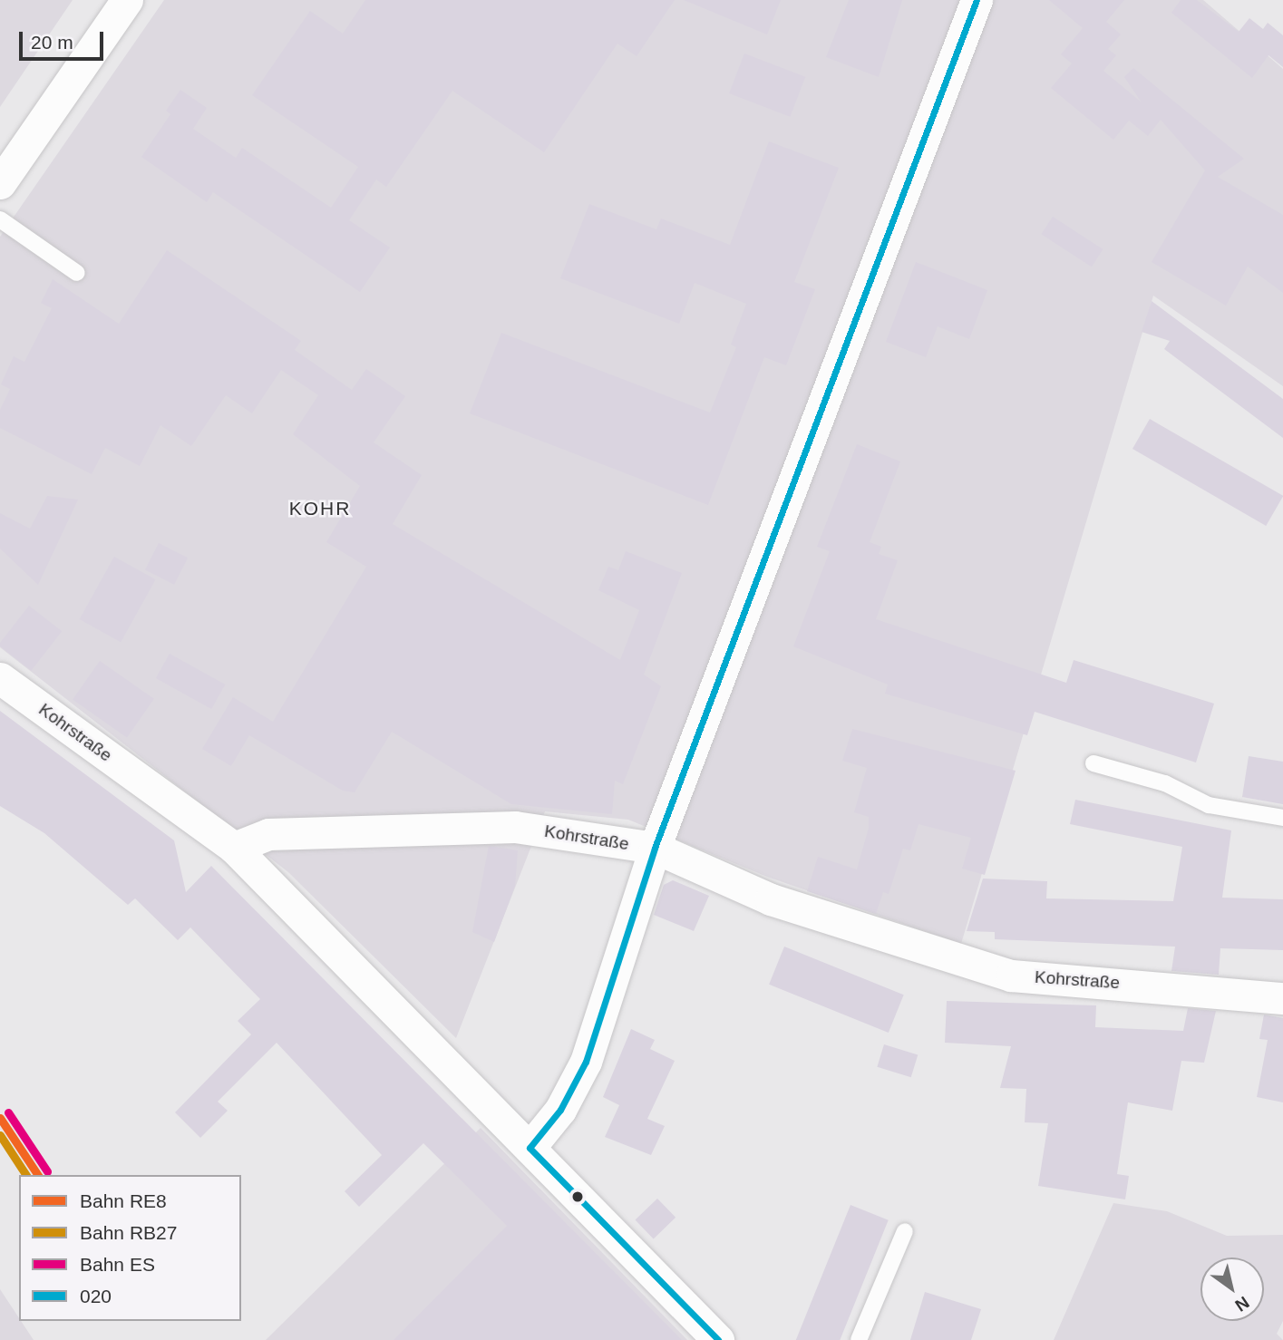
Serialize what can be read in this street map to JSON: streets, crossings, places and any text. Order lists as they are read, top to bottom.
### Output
{
  "streets": {
    "street": ["Kohrstraße"]
  },
  "districts": ["KOHR"],
  "lines": [
    "transit line 020",
    "rail line ES",
    "rail line RE8",
    "rail line RB27"
  ],
  "legend": [
    "Bahn RE8",
    "Bahn RB27",
    "Bahn ES",
    "020"
  ],
  "scale_bar": "20 m",
  "north": "bottom right"
}
